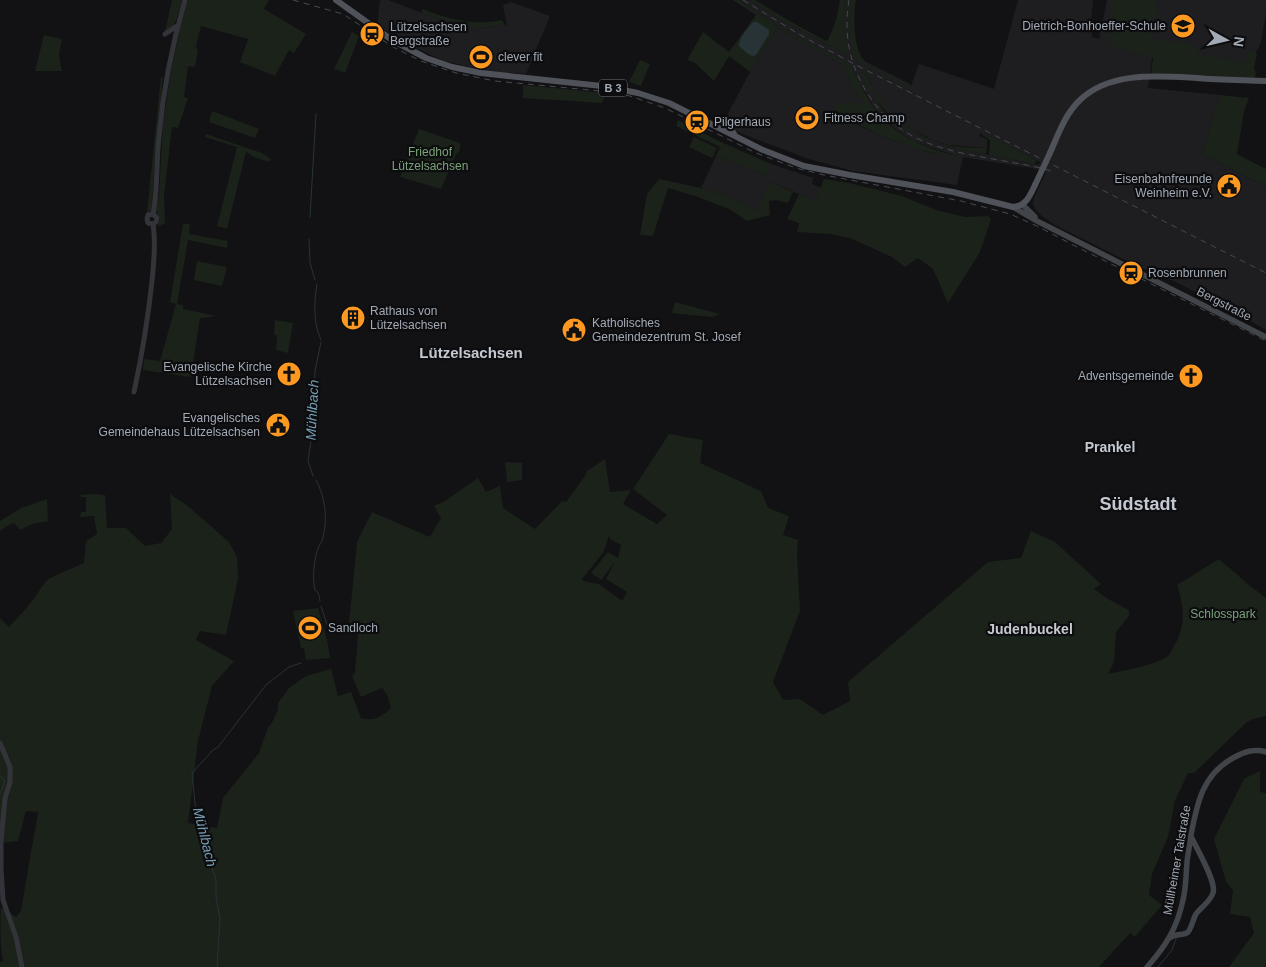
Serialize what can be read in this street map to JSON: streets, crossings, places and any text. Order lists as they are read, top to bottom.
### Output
{
  "streets": {
    "main road": ["B 3", "Bergstraße", "Müllheimer Talstraße"]
  },
  "crossings": [
    ["B 3", "Bergstraße"]
  ],
  "districts": [
    "Lützelsachsen",
    "Prankel",
    "Südstadt",
    "Judenbuckel"
  ],
  "water": ["Mühlbach"],
  "parks": ["Friedhof Lützelsachsen", "Schlosspark"],
  "places": {
    "school or university": ["Dietrich-Bonhoeffer-Schule"],
    "station": ["Lützelsachsen Bergstraße", "Pilgerhaus", "Rosenbrunnen"],
    "sports": ["clever fit", "Fitness Champ", "Sandloch"],
    "public building": ["Eisenbahnfreunde Weinheim e.V.", "Katholisches Gemeindezentrum St. Josef", "Evangelisches Gemeindehaus Lützelsachsen"],
    "building": ["Rathaus von Lützelsachsen"],
    "church": ["Evangelische Kirche Lützelsachsen", "Adventsgemeinde"]
  },
  "north": "right"
}
